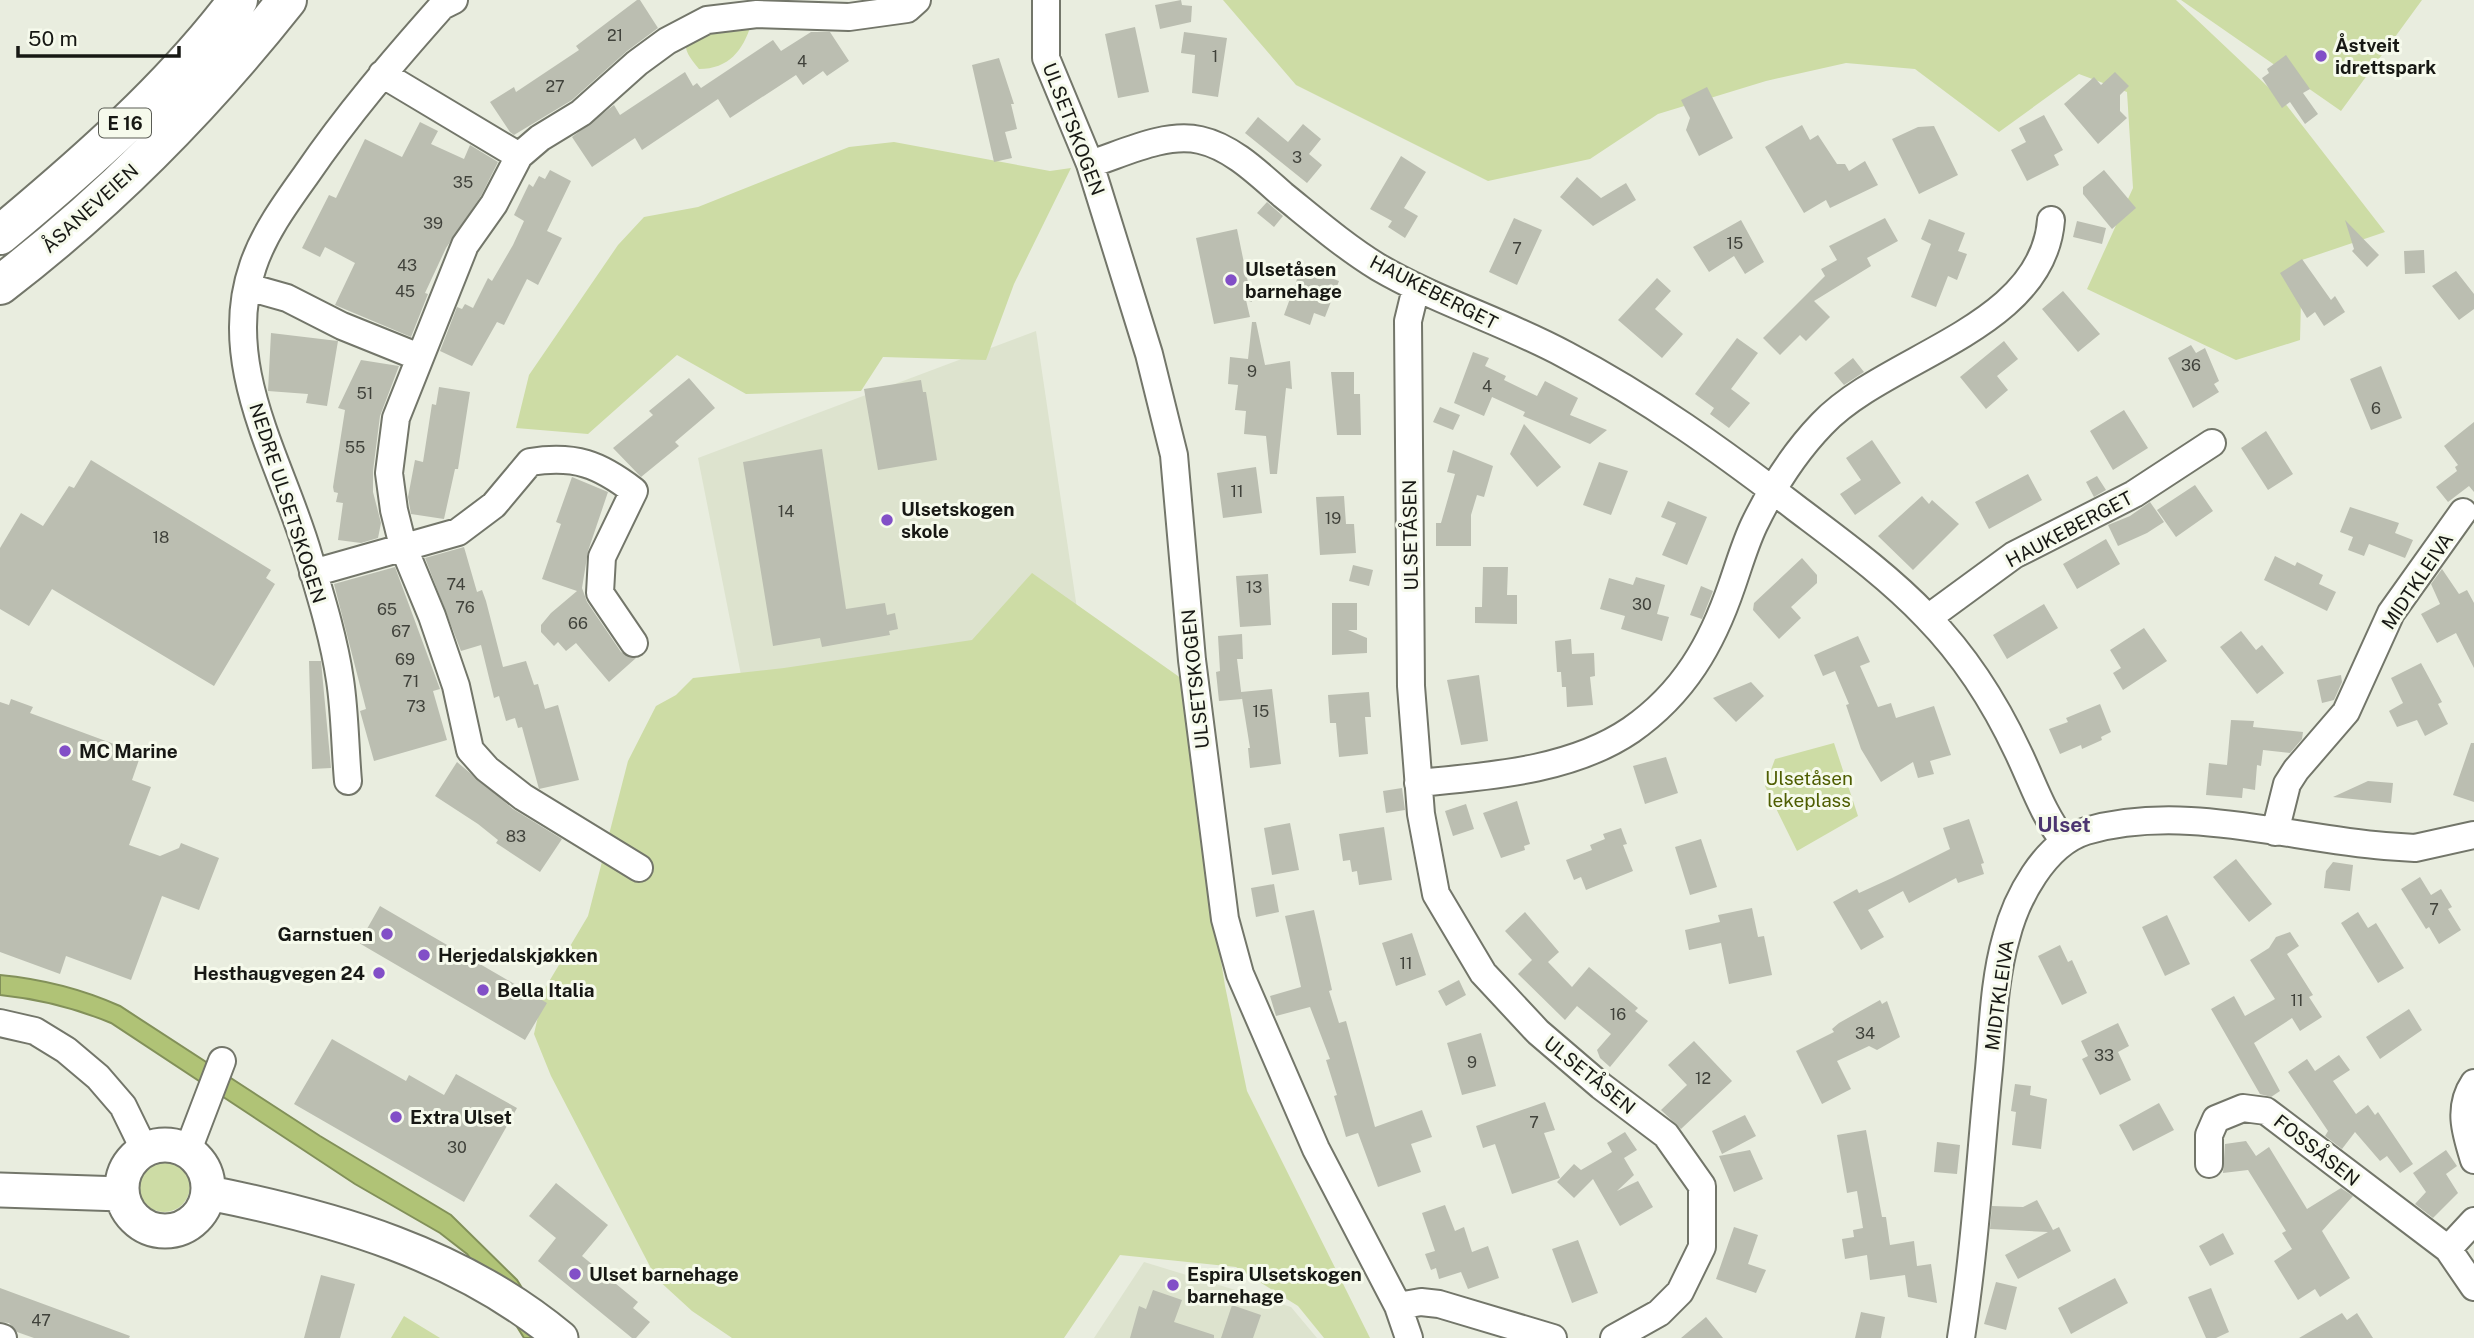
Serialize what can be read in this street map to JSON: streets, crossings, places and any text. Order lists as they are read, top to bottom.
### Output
{
  "streets": {
    "highway": ["E 16", "ÅSANEVEIEN"],
    "street": [
      "ULSETSKOGEN",
      "HAUKEBERGET",
      "NEDRE ULSETSKOGEN",
      "ULSETÅSEN",
      "MIDTKLEIVA",
      "FOSSÅSEN"
    ]
  },
  "crossings": [
    ["ULSETSKOGEN", "HAUKEBERGET"],
    ["HAUKEBERGET", "ULSETÅSEN"],
    ["HAUKEBERGET", "MIDTKLEIVA"]
  ],
  "districts": ["Ulset"],
  "parks": ["Ulsetåsen lekeplass"],
  "places": [
    "Åstveit idrettspark",
    "Ulsetåsen barnehage",
    "Ulsetskogen skole",
    "MC Marine",
    "Garnstuen",
    "Herjedalskjøkken",
    "Hesthaugvegen 24",
    "Bella Italia",
    "Extra Ulset",
    "Ulset barnehage",
    "Espira Ulsetskogen barnehage"
  ],
  "house_numbers": [
    "21",
    "1",
    "4",
    "27",
    "3",
    "35",
    "39",
    "15",
    "7",
    "43",
    "45",
    "36",
    "9",
    "4",
    "51",
    "6",
    "55",
    "11",
    "14",
    "19",
    "18",
    "74",
    "13",
    "30",
    "76",
    "65",
    "66",
    "67",
    "69",
    "71",
    "73",
    "15",
    "83",
    "7",
    "11",
    "11",
    "16",
    "34",
    "33",
    "9",
    "12",
    "7",
    "30",
    "47"
  ],
  "scale_bar": "50 m"
}
